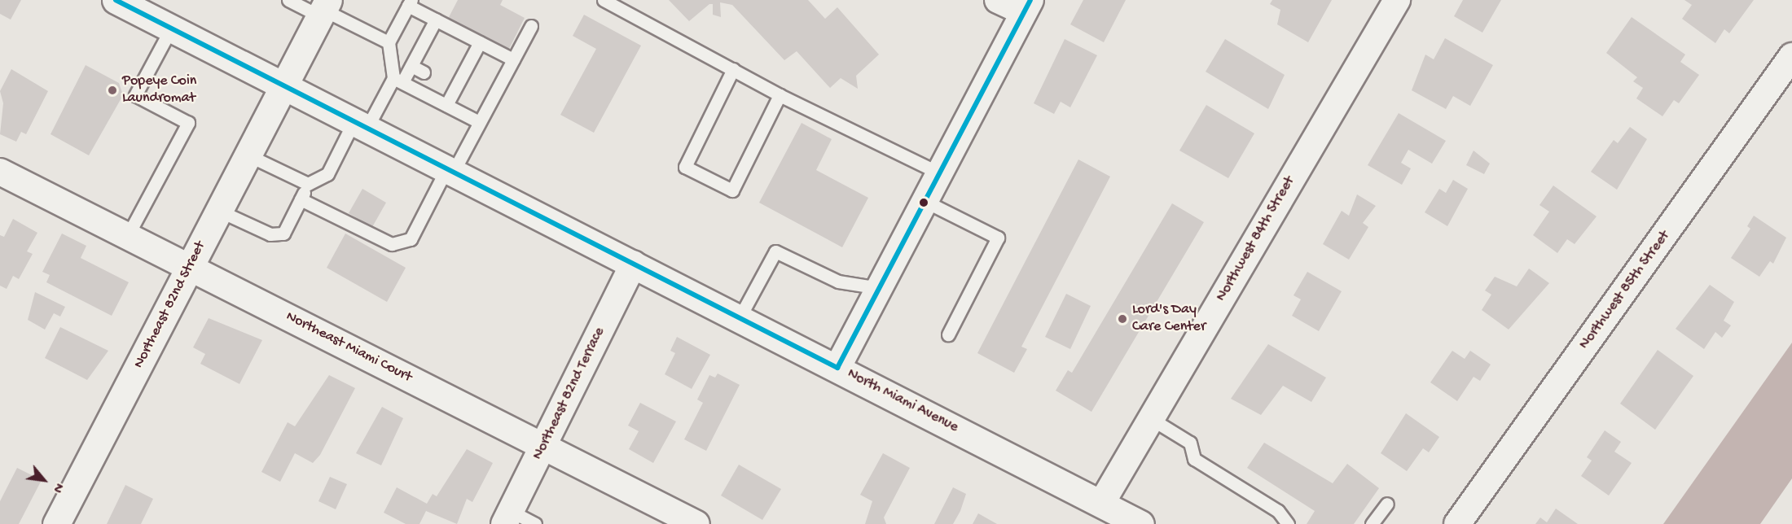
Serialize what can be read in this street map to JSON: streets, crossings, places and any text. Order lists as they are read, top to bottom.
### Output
{
  "streets": {
    "main road": ["Northeast 82nd Street", "North Miami Avenue"],
    "street": [
      "Northwest 84th Street",
      "Northwest 85th Street",
      "Northeast Miami Court",
      "Northeast 82nd Terrace"
    ]
  },
  "crossings": [
    ["Northwest 84th Street", "North Miami Avenue"],
    ["Northeast 82nd Street", "Northeast Miami Court"],
    ["Northeast 82nd Street", "North Miami Avenue"],
    ["Northeast Miami Court", "Northeast 82nd Terrace"],
    ["Northeast 82nd Terrace", "North Miami Avenue"]
  ],
  "places": ["Popeye Coin Laundromat", "Lord's Day Care Center"],
  "north": "bottom right"
}
